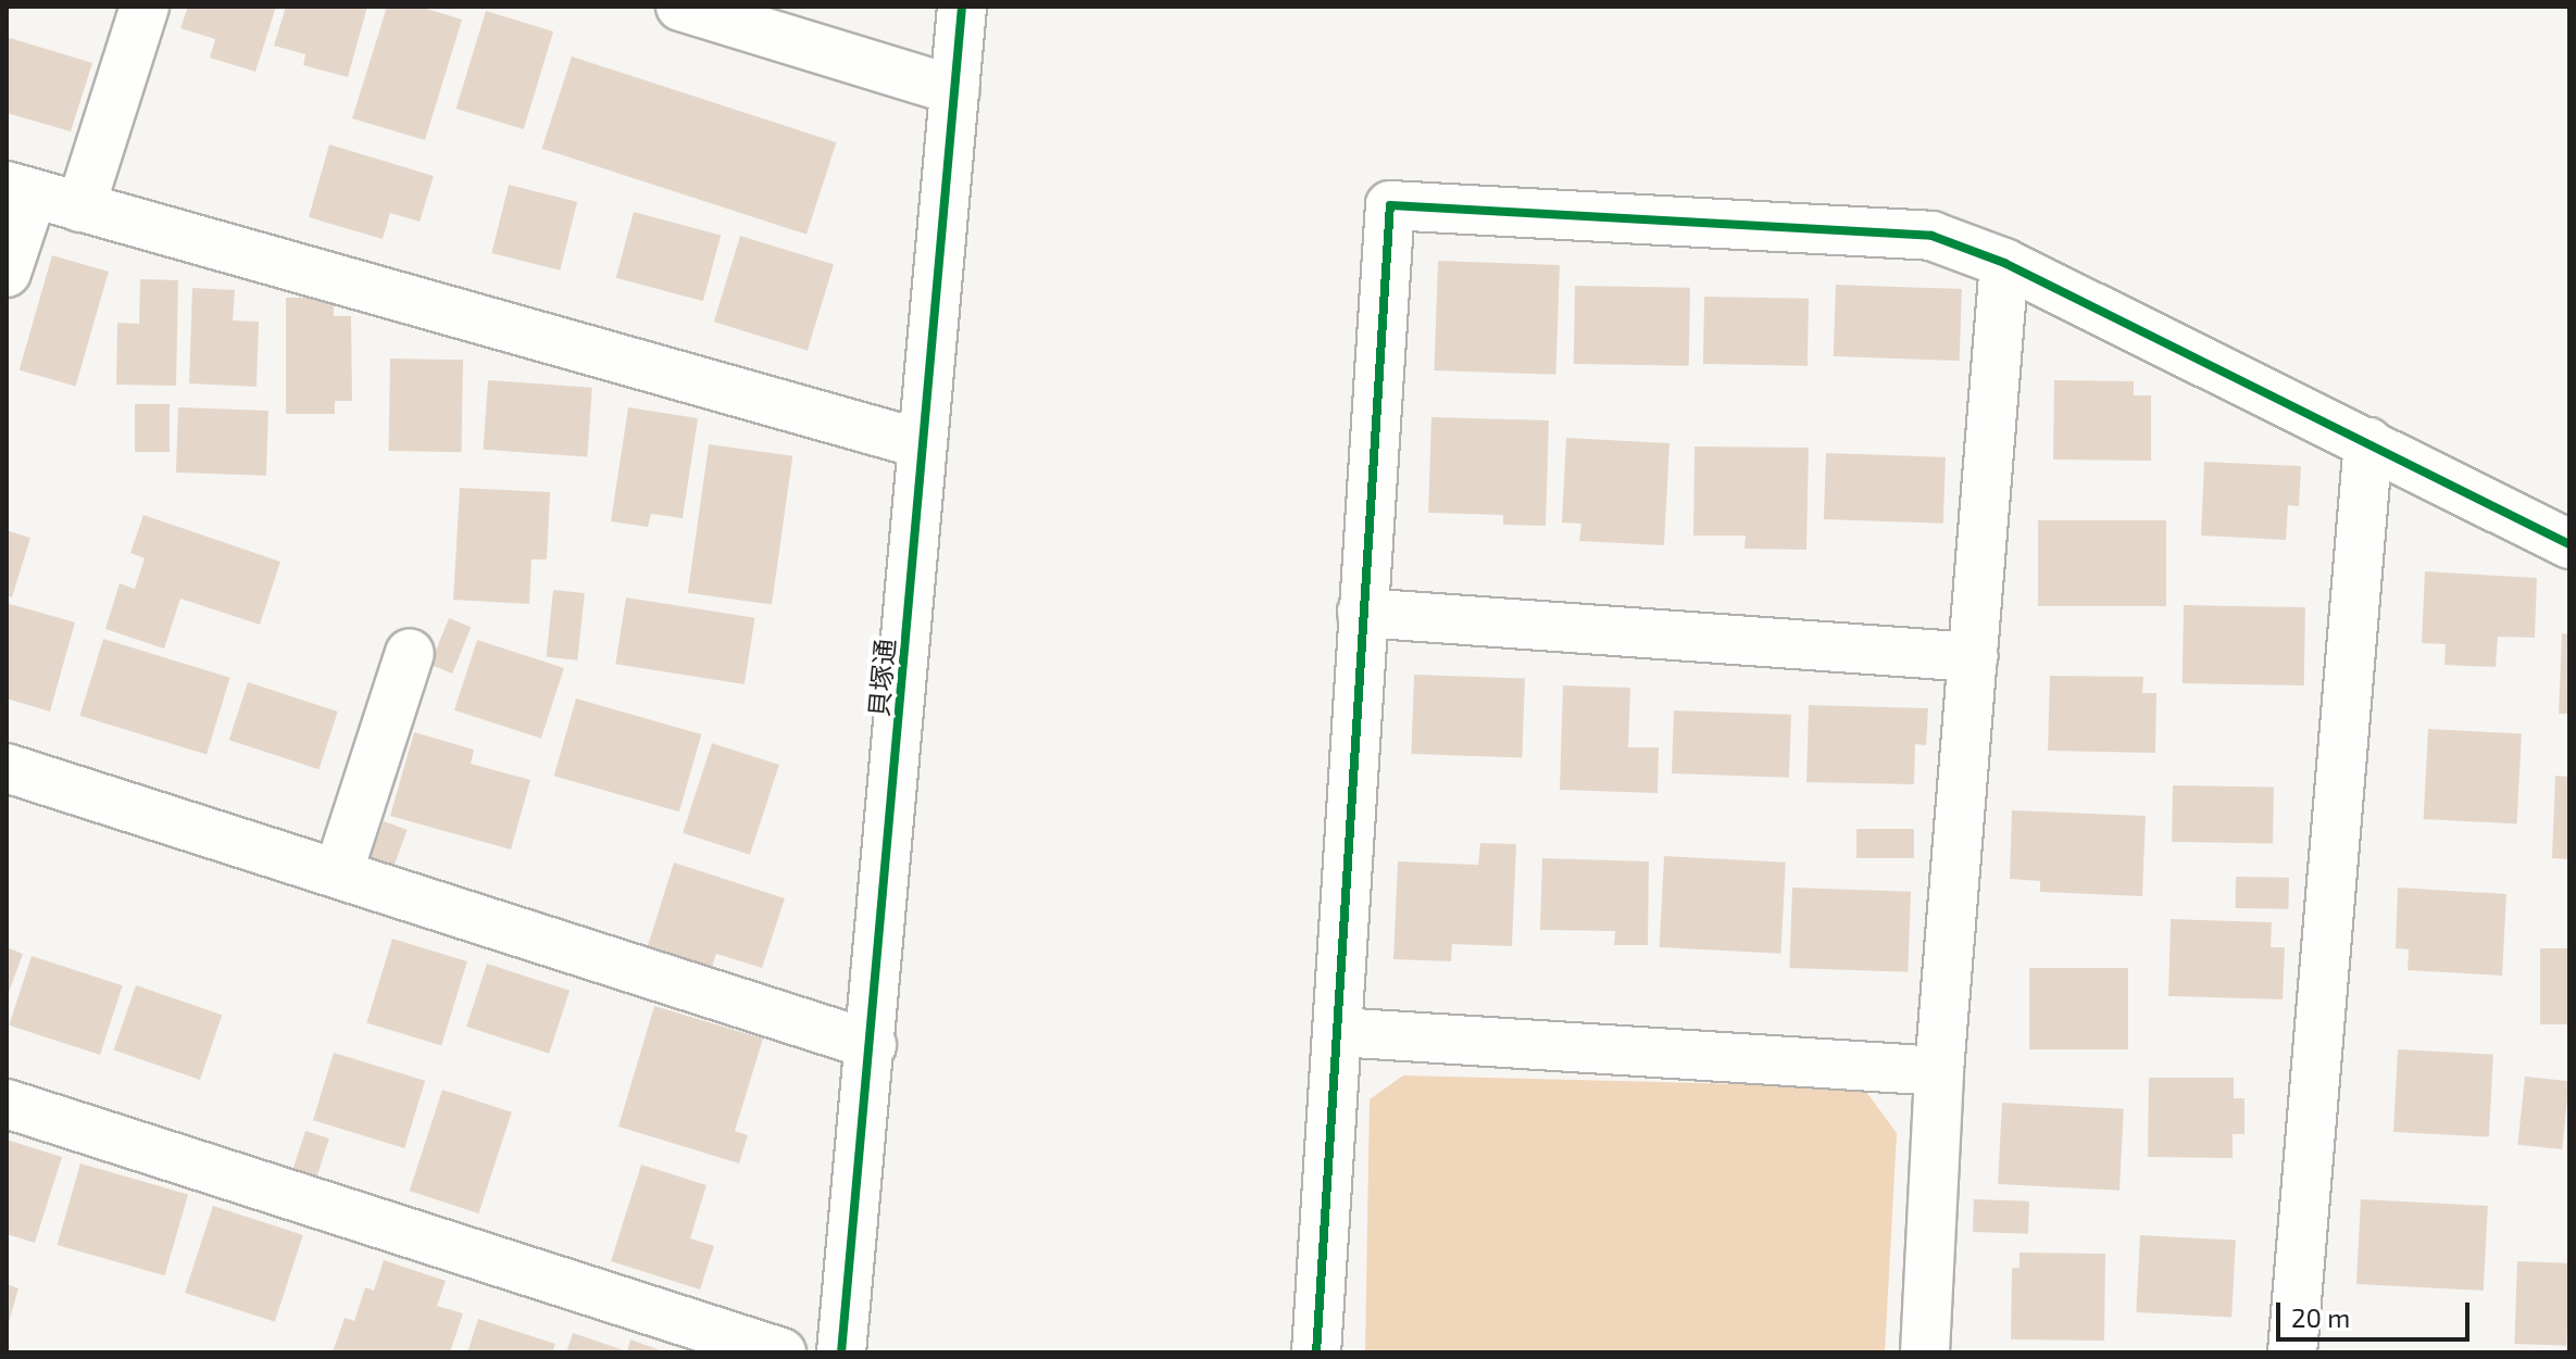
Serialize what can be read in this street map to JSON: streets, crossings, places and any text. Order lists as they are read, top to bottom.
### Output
{
  "streets": {
    "street": ["貝塚通"]
  },
  "scale_bar": "20 m"
}
